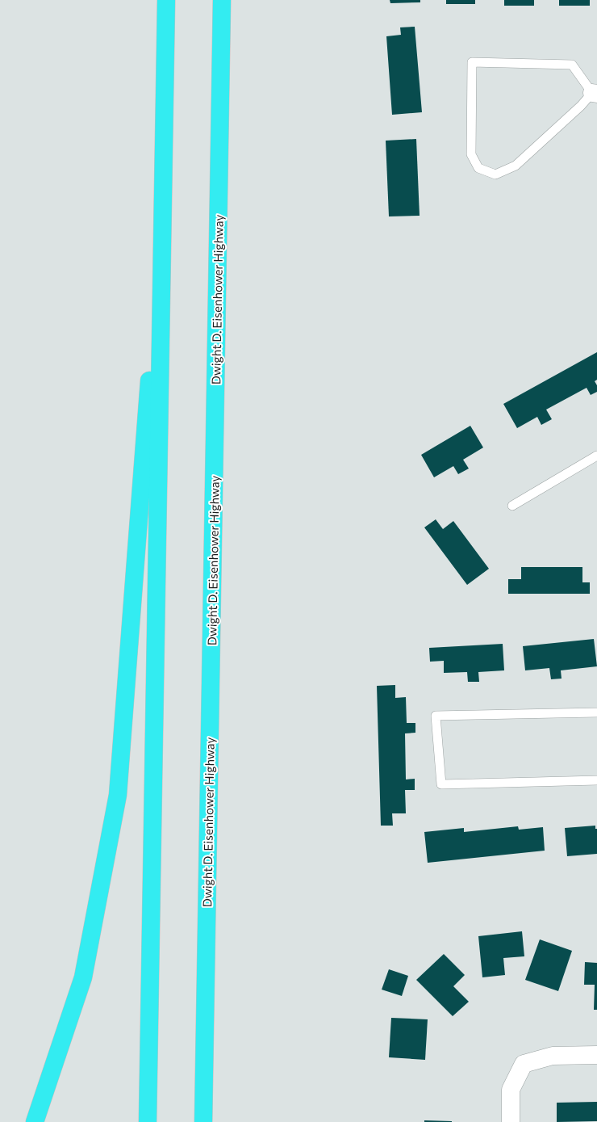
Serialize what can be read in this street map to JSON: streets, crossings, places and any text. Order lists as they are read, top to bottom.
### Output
{
  "streets": {
    "highway": ["Dwight D. Eisenhower Highway"]
  }
}
